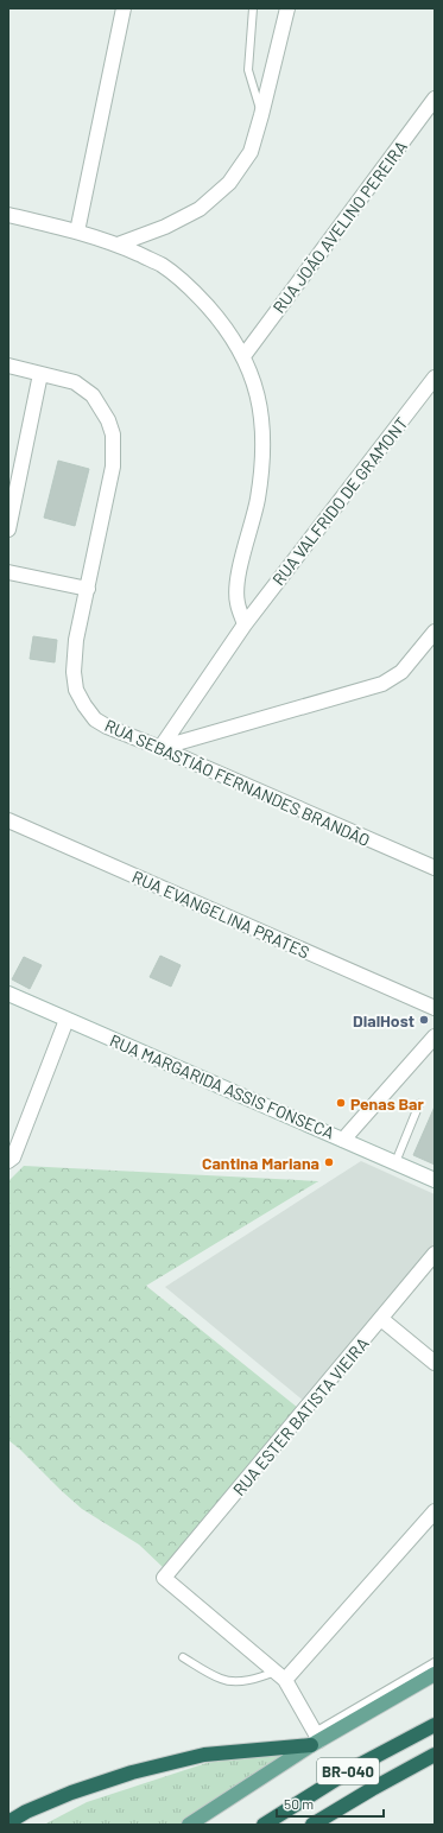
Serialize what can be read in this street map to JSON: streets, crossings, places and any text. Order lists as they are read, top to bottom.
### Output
{
  "streets": {
    "highway": ["BR-040"],
    "street": [
      "RUA JOÃO AVELINO PEREIRA",
      "RUA VALFRIDO DE GRAMONT",
      "RUA SEBASTIÃO FERNANDES BRANDÃO",
      "RUA EVANGELINA PRATES",
      "RUA MARGARIDA ASSIS FONSECA",
      "RUA ESTER BATISTA VIEIRA"
    ]
  },
  "crossings": [
    ["RUA VALFRIDO DE GRAMONT", "RUA SEBASTIÃO FERNANDES BRANDÃO"]
  ],
  "places": ["DialHost", "Penas Bar", "Cantina Mariana"],
  "scale_bar": "50 m"
}
